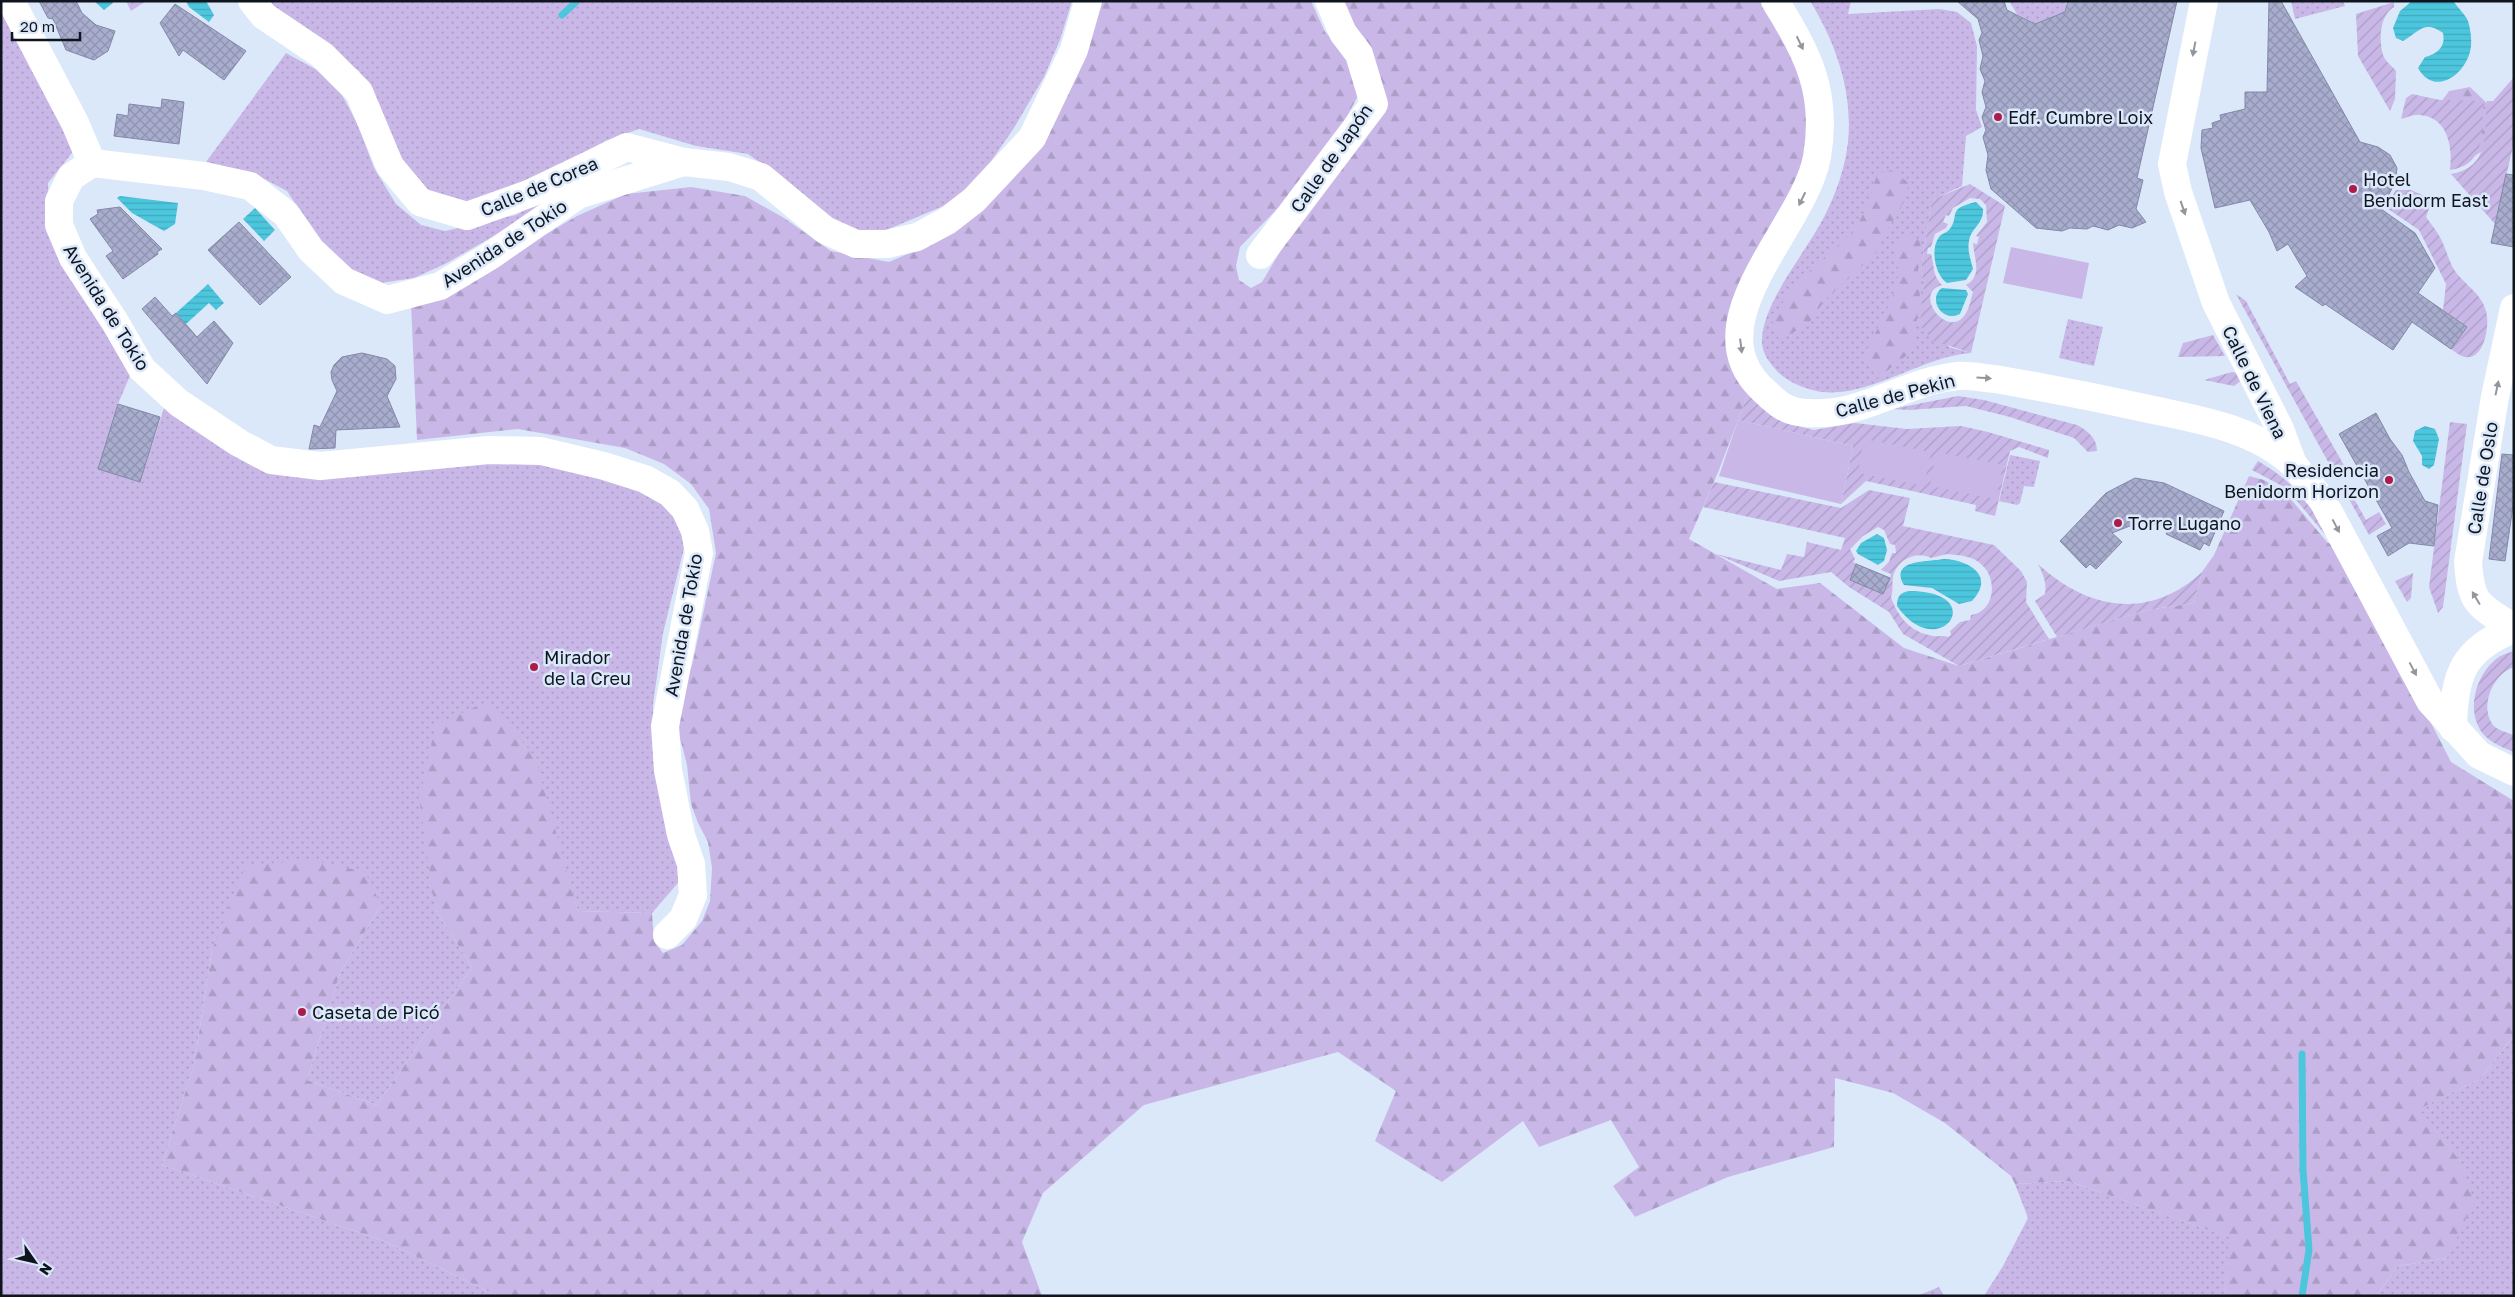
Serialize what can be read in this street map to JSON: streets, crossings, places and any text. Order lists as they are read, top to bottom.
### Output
{
  "streets": {
    "street": [
      "Calle de Japón",
      "Calle de Corea",
      "Avenida de Tokio",
      "Calle de Viena",
      "Calle de Pekin",
      "Calle de Oslo"
    ]
  },
  "crossings": [
    ["Calle de Corea", "Avenida de Tokio"],
    ["Calle de Viena", "Calle de Pekin"]
  ],
  "one_way": ["Calle de Viena", "Calle de Oslo"],
  "places": [
    "Edf. Cumbre Loix",
    "Hotel Benidorm East",
    "Residencia Benidorm Horizon",
    "Torre Lugano",
    "Mirador de la Creu",
    "Caseta de Picó"
  ],
  "scale_bar": "20 m",
  "north": "bottom right"
}
